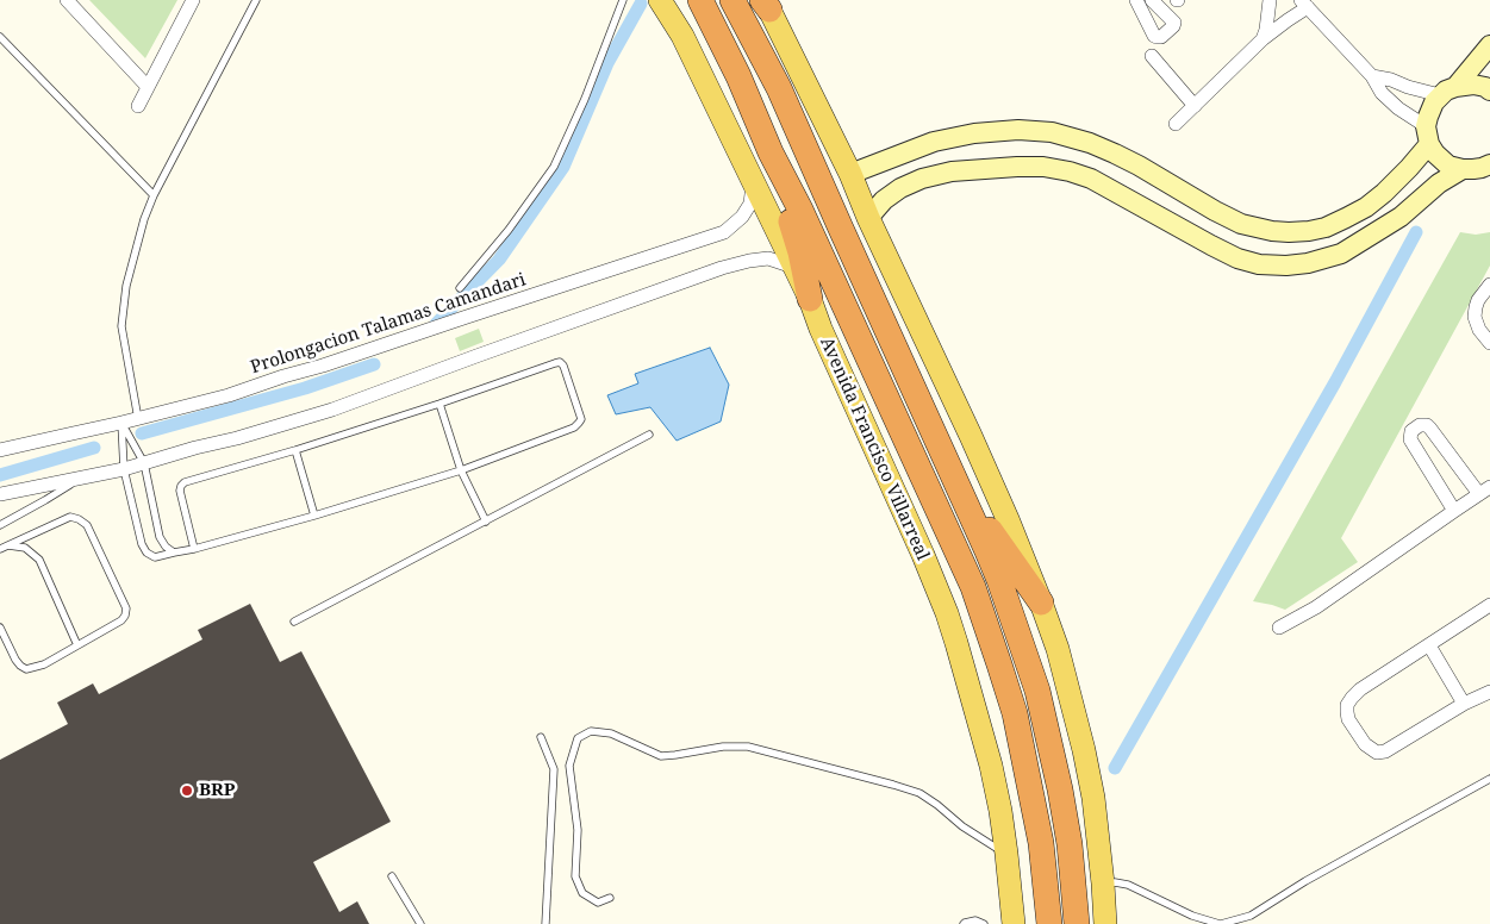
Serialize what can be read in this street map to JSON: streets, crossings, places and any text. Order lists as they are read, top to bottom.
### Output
{
  "streets": {
    "highway": ["Avenida Francisco Villarreal"],
    "street": ["Prolongacion Talamas Camandari"]
  },
  "crossings": [
    ["Prolongacion Talamas Camandari", "Avenida Francisco Villarreal"]
  ],
  "places": ["BRP"]
}
